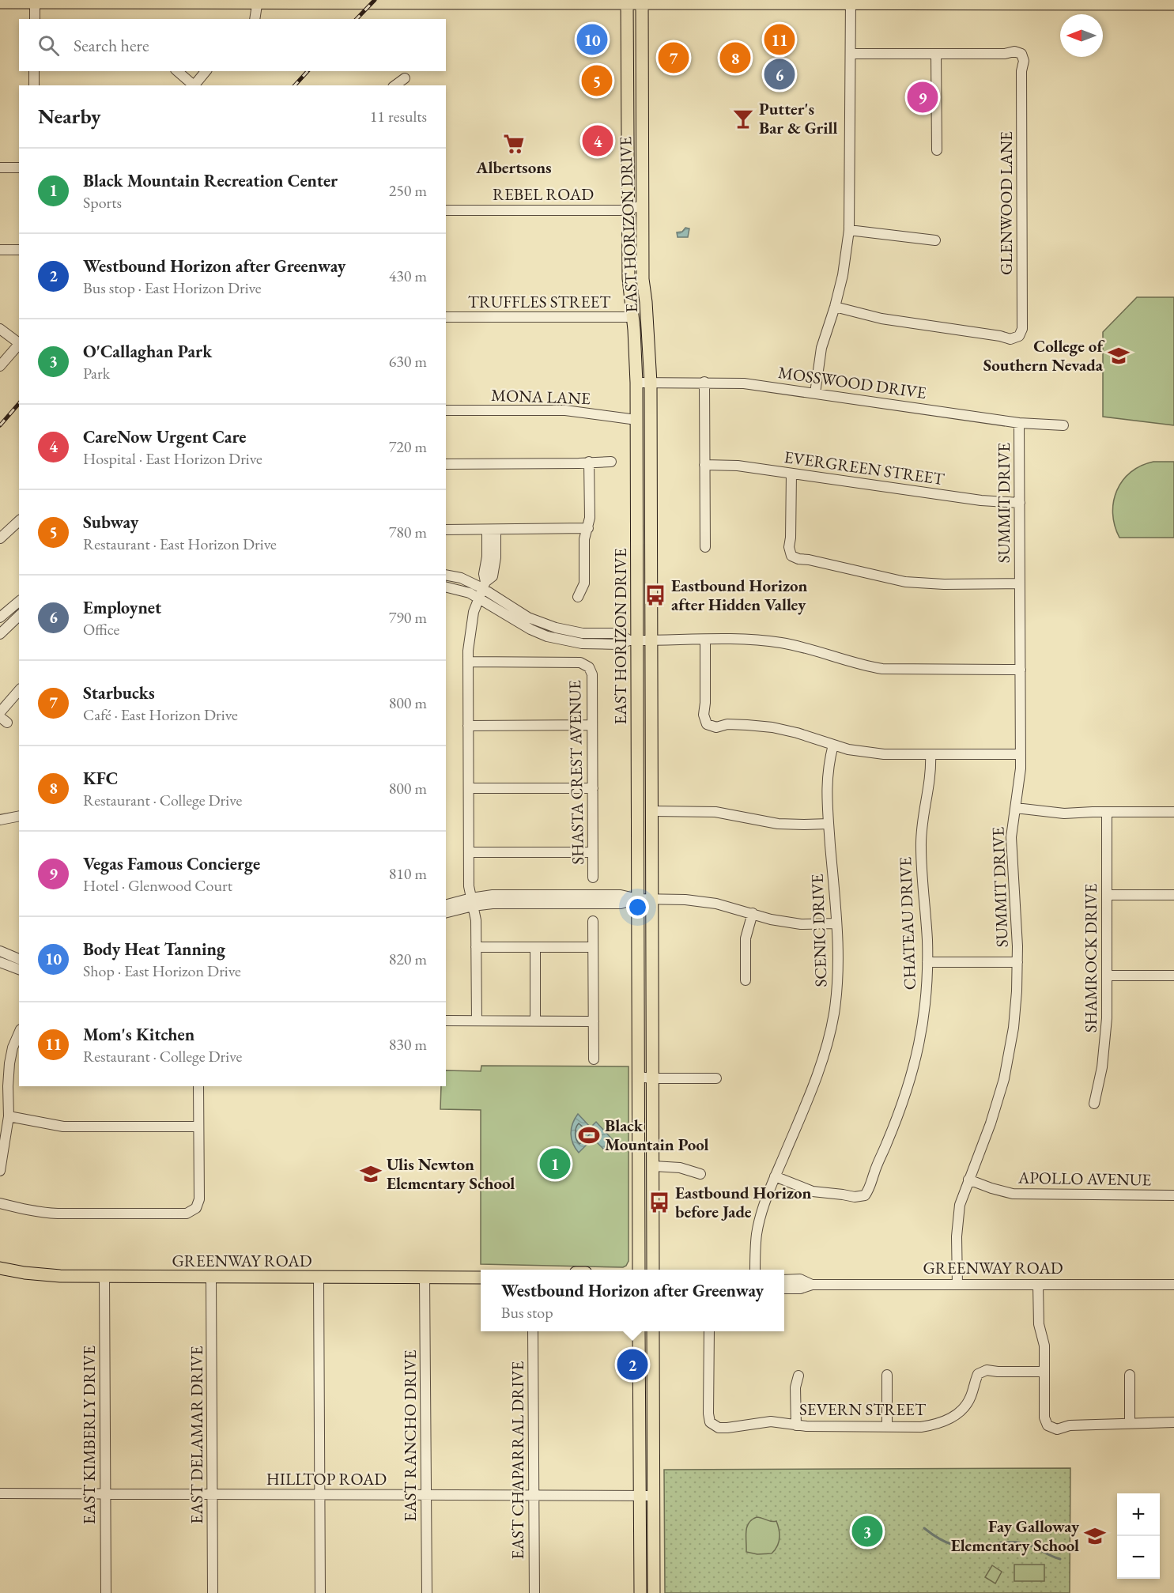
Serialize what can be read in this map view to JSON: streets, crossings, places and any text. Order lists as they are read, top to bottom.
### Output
{
  "streets": {
    "main road": ["EAST HORIZON DRIVE", "GREENWAY ROAD"],
    "street": [
      "REBEL ROAD",
      "GLENWOOD LANE",
      "TRUFFLES STREET",
      "MOSSWOOD DRIVE",
      "MONA LANE",
      "EVERGREEN STREET",
      "SUMMIT DRIVE",
      "SHASTA CREST AVENUE",
      "CHATEAU DRIVE",
      "SCENIC DRIVE",
      "SHAMROCK DRIVE",
      "APOLLO AVENUE",
      "SEVERN STREET",
      "EAST KIMBERLY DRIVE",
      "EAST DELAMAR DRIVE",
      "EAST RANCHO DRIVE",
      "EAST CHAPARRAL DRIVE",
      "HILLTOP ROAD"
    ]
  },
  "crossings": [
    ["REBEL ROAD", "EAST HORIZON DRIVE"],
    ["EAST HORIZON DRIVE", "TRUFFLES STREET"],
    ["EAST HORIZON DRIVE", "MOSSWOOD DRIVE"],
    ["EAST HORIZON DRIVE", "MONA LANE"],
    ["MOSSWOOD DRIVE", "SUMMIT DRIVE"],
    ["EVERGREEN STREET", "SUMMIT DRIVE"],
    ["SUMMIT DRIVE", "APOLLO AVENUE"],
    ["SUMMIT DRIVE", "GREENWAY ROAD"],
    ["CHATEAU DRIVE", "SCENIC DRIVE"],
    ["GREENWAY ROAD", "EAST KIMBERLY DRIVE"],
    ["GREENWAY ROAD", "EAST DELAMAR DRIVE"],
    ["GREENWAY ROAD", "EAST RANCHO DRIVE"],
    ["EAST KIMBERLY DRIVE", "HILLTOP ROAD"],
    ["EAST DELAMAR DRIVE", "HILLTOP ROAD"],
    ["EAST RANCHO DRIVE", "HILLTOP ROAD"],
    ["EAST CHAPARRAL DRIVE", "HILLTOP ROAD"]
  ],
  "places": {
    "bar": ["Putter's Bar & Grill"],
    "supermarket": ["Albertsons"],
    "school or university": ["College of Southern Nevada", "Ulis Newton Elementary School", "Fay Galloway Elementary School"],
    "bus stop": ["Eastbound Horizon after Hidden Valley", "Eastbound Horizon before Jade"],
    "sports": ["Black Mountain Pool"]
  },
  "north": "left",
  "page": {
    "search": "Search here",
    "pins": [
      "10",
      "11",
      "7",
      "8",
      "6",
      "5",
      "9",
      "4",
      "1",
      "2",
      "3"
    ],
    "heading": ["Nearby", "11 results"],
    "list": [
      {
        "mark": "1",
        "name": "Black Mountain Recreation Center",
        "note": "Sports",
        "value": "250 m"
      },
      {
        "mark": "2",
        "name": "Westbound Horizon after Greenway",
        "note": "Bus stop · East Horizon Drive",
        "value": "430 m"
      },
      {
        "mark": "3",
        "name": "O'Callaghan Park",
        "note": "Park",
        "value": "630 m"
      },
      {
        "mark": "4",
        "name": "CareNow Urgent Care",
        "note": "Hospital · East Horizon Drive",
        "value": "720 m"
      },
      {
        "mark": "5",
        "name": "Subway",
        "note": "Restaurant · East Horizon Drive",
        "value": "780 m"
      },
      {
        "mark": "6",
        "name": "Employnet",
        "note": "Office",
        "value": "790 m"
      },
      {
        "mark": "7",
        "name": "Starbucks",
        "note": "Café · East Horizon Drive",
        "value": "800 m"
      },
      {
        "mark": "8",
        "name": "KFC",
        "note": "Restaurant · College Drive",
        "value": "800 m"
      },
      {
        "mark": "9",
        "name": "Vegas Famous Concierge",
        "note": "Hotel · Glenwood Court",
        "value": "810 m"
      },
      {
        "mark": "10",
        "name": "Body Heat Tanning",
        "note": "Shop · East Horizon Drive",
        "value": "820 m"
      },
      {
        "mark": "11",
        "name": "Mom's Kitchen",
        "note": "Restaurant · College Drive",
        "value": "830 m"
      }
    ],
    "popup": ["Westbound Horizon after Greenway", "Bus stop"],
    "map_buttons": ["+", "−"]
  }
}
